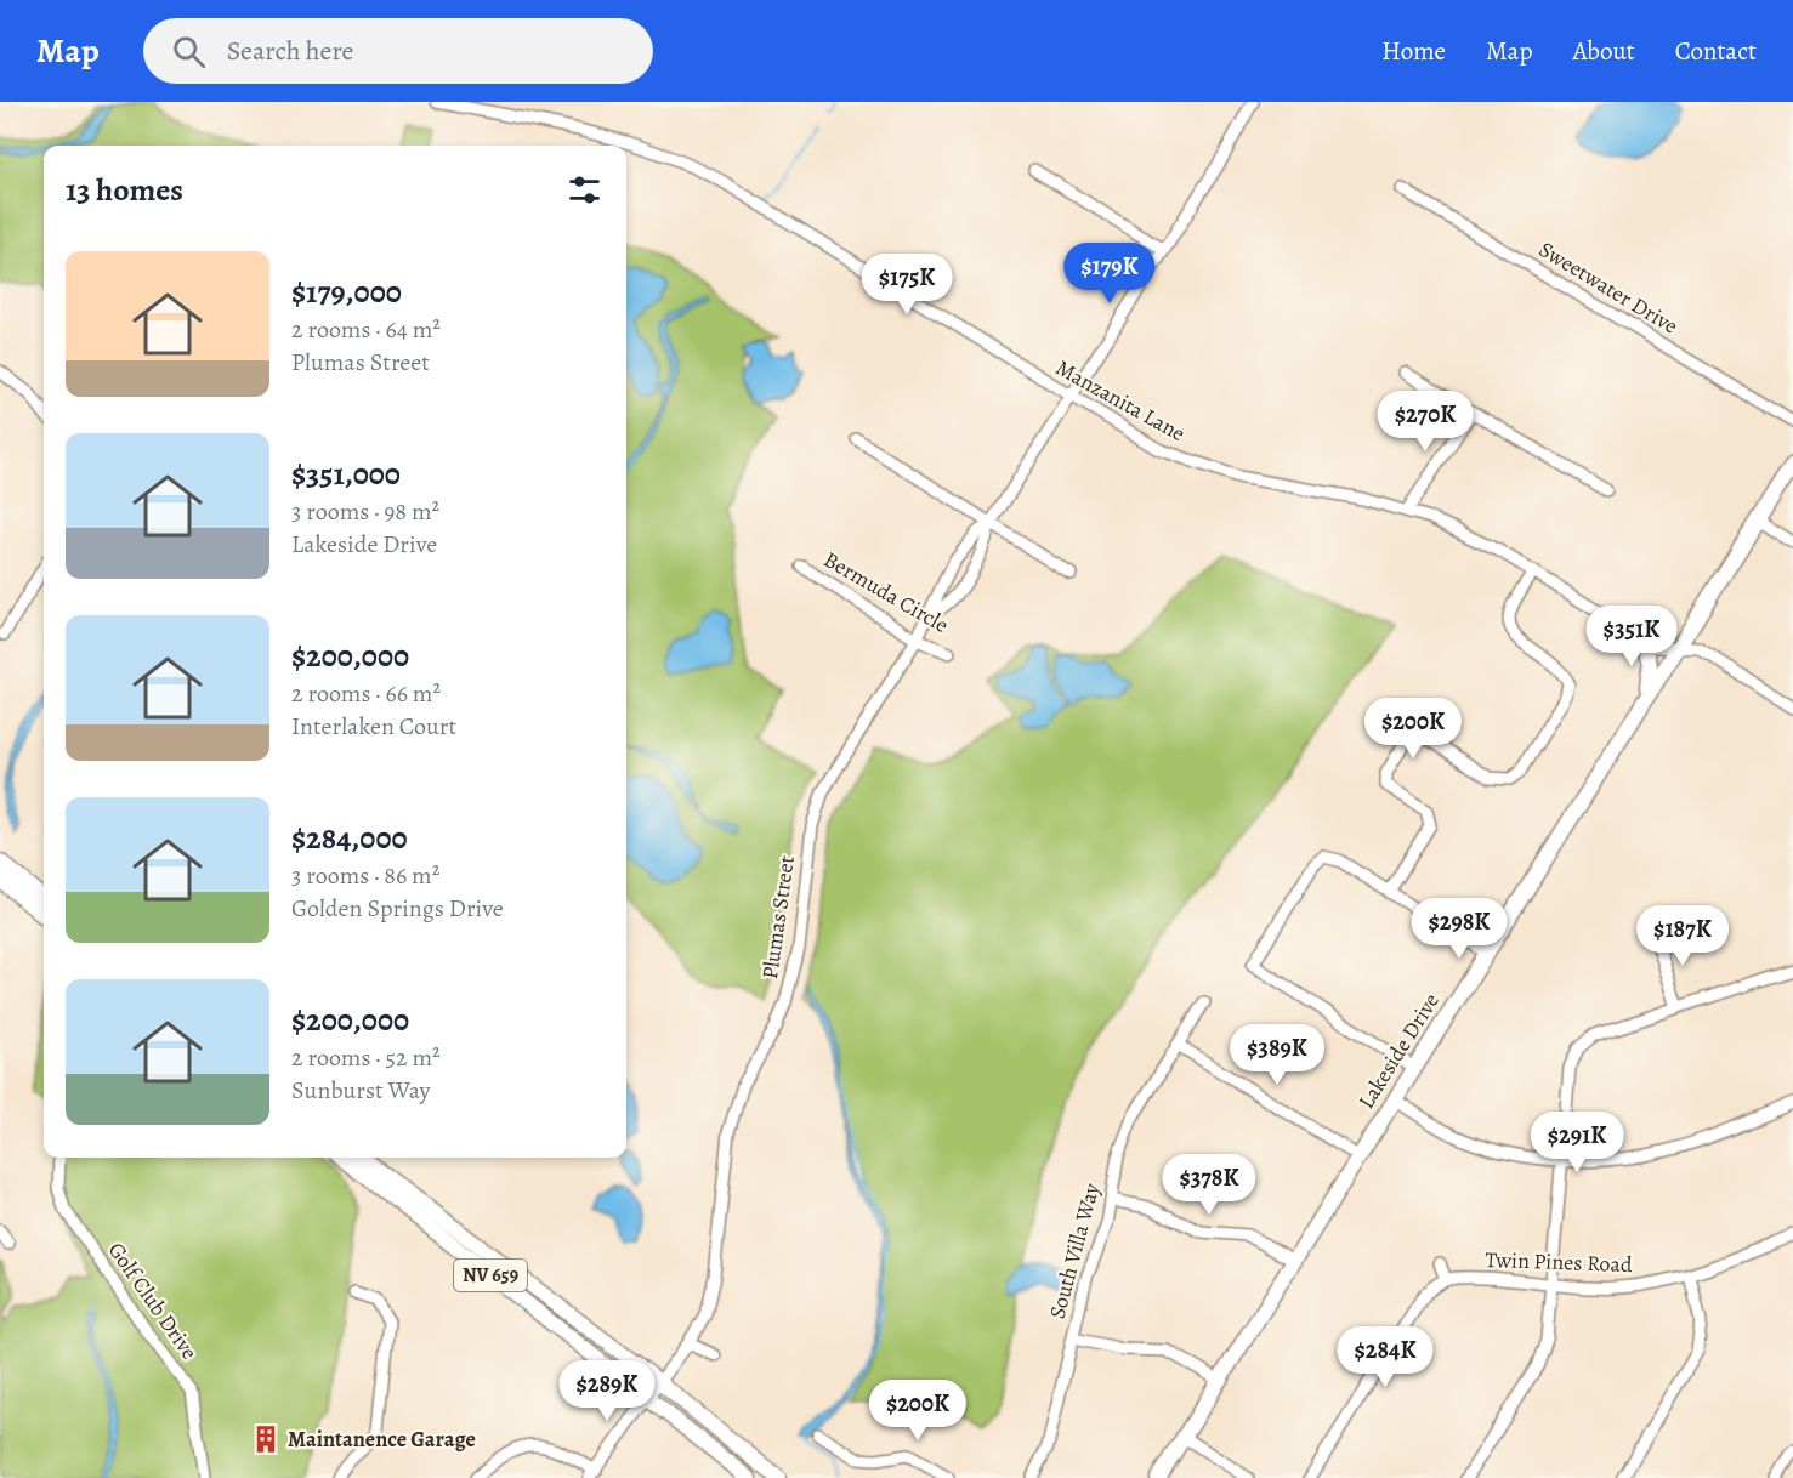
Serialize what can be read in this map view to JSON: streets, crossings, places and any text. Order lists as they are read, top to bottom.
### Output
{
  "streets": {
    "main road": ["Lakeside Drive", "NV 659"],
    "street": [
      "Sweetwater Drive",
      "Manzanita Lane",
      "Bermuda Circle",
      "Plumas Street",
      "South Villa Way",
      "Twin Pines Road",
      "Golf Club Drive"
    ]
  },
  "crossings": [
    ["Manzanita Lane", "Plumas Street"],
    ["Manzanita Lane", "Lakeside Drive"],
    ["Bermuda Circle", "Plumas Street"],
    ["Plumas Street", "NV 659"]
  ],
  "places": {
    "building": ["Maintanence Garage"]
  },
  "page": {
    "header": "Map",
    "search": "Search here",
    "nav": [
      "Home",
      "Map",
      "About",
      "Contact"
    ],
    "heading": "13 homes",
    "list": [
      {
        "name": "$179,000",
        "note": "2 rooms · 64 m² · Plumas Street"
      },
      {
        "name": "$351,000",
        "note": "3 rooms · 98 m² · Lakeside Drive"
      },
      {
        "name": "$200,000",
        "note": "2 rooms · 66 m² · Interlaken Court"
      },
      {
        "name": "$284,000",
        "note": "3 rooms · 86 m² · Golden Springs Drive"
      },
      {
        "name": "$200,000",
        "note": "2 rooms · 52 m² · Sunburst Way"
      }
    ],
    "price": [
      "$179K",
      "$175K",
      "$270K",
      "$351K",
      "$200K",
      "$298K",
      "$187K",
      "$389K",
      "$291K",
      "$378K",
      "$284K",
      "$289K",
      "$200K"
    ]
  }
}
